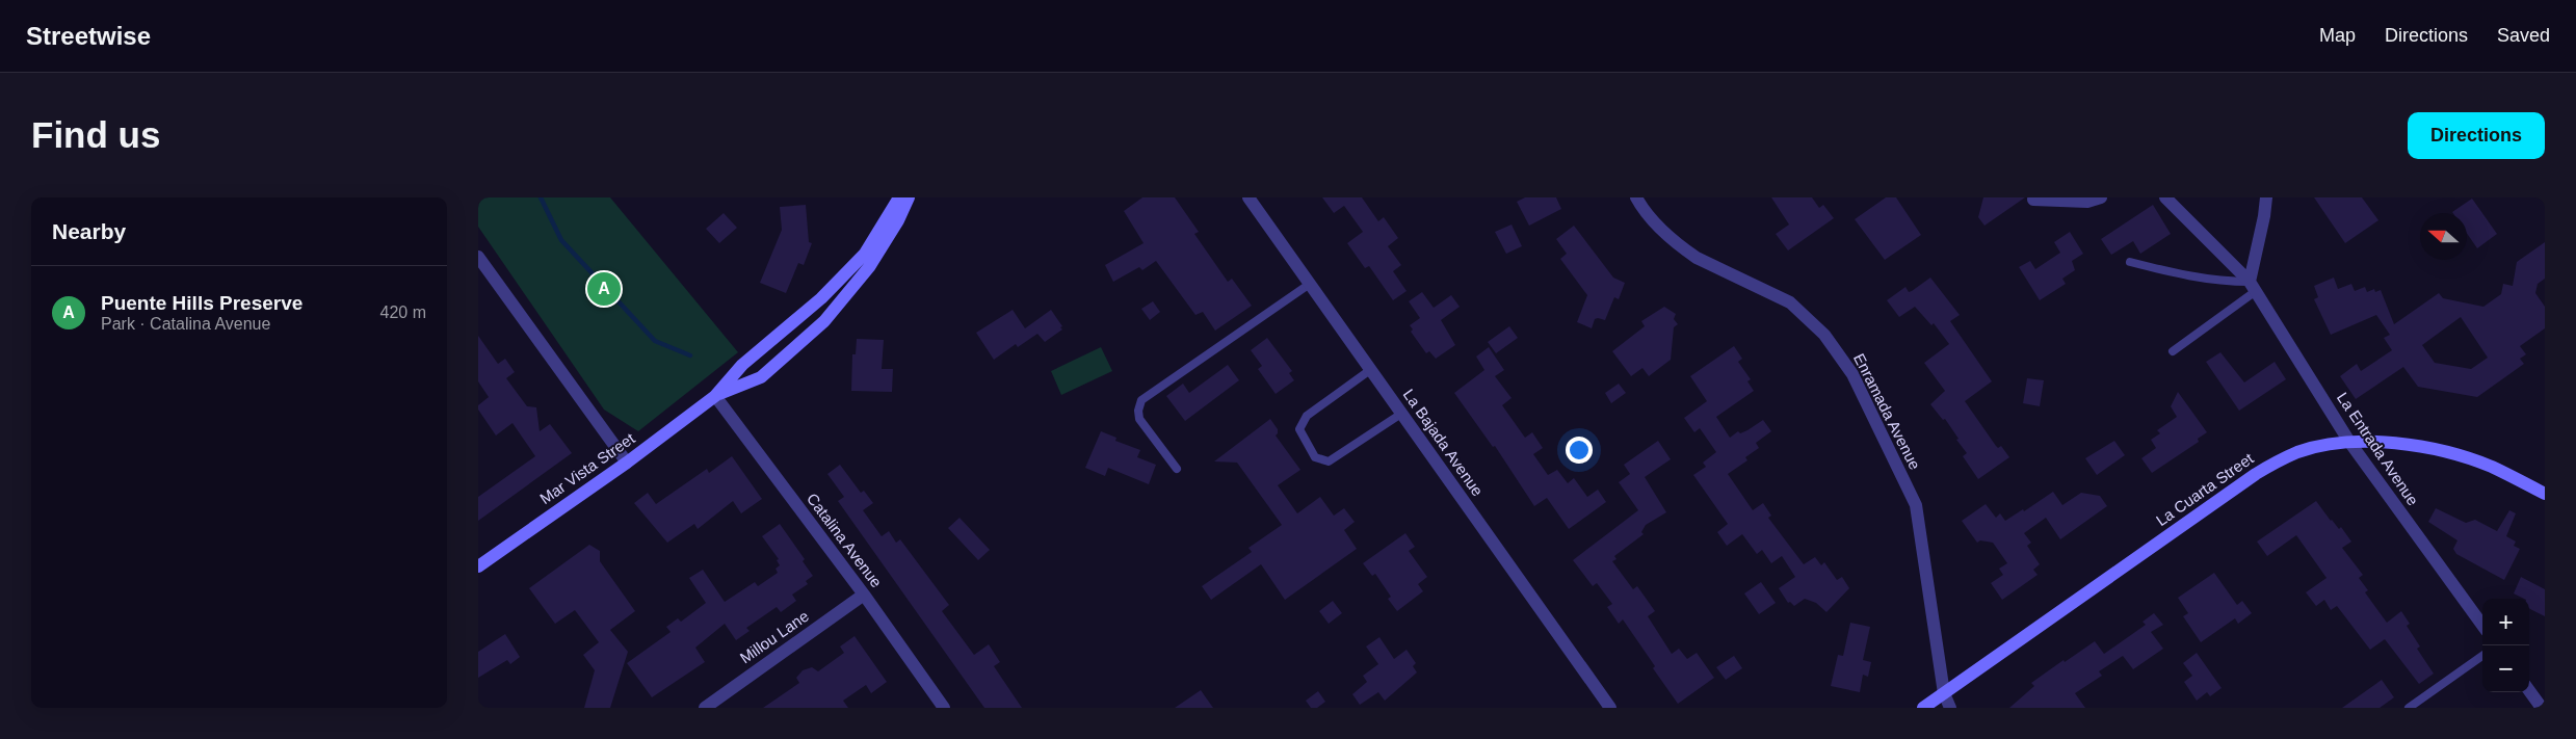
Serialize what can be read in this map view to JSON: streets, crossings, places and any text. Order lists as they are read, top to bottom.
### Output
{
  "streets": {
    "street": [
      "Enramada Avenue",
      "La Bajada Avenue",
      "La Entrada Avenue",
      "Mar Vista Street",
      "La Cuarta Street",
      "Catalina Avenue",
      "Millou Lane"
    ]
  },
  "crossings": [
    ["Enramada Avenue", "La Cuarta Street"],
    ["La Entrada Avenue", "La Cuarta Street"],
    ["Mar Vista Street", "Catalina Avenue"],
    ["Catalina Avenue", "Millou Lane"]
  ],
  "north": "left",
  "page": {
    "header": "Streetwise",
    "nav": ["Map", "Directions", "Saved"],
    "buttons": "Directions",
    "title": "Find us",
    "heading": "Nearby",
    "list": [
      {
        "mark": "A",
        "name": "Puente Hills Preserve",
        "note": "Park · Catalina Avenue",
        "value": "420 m"
      }
    ],
    "pins": "A",
    "map_buttons": ["+", "−"]
  }
}
